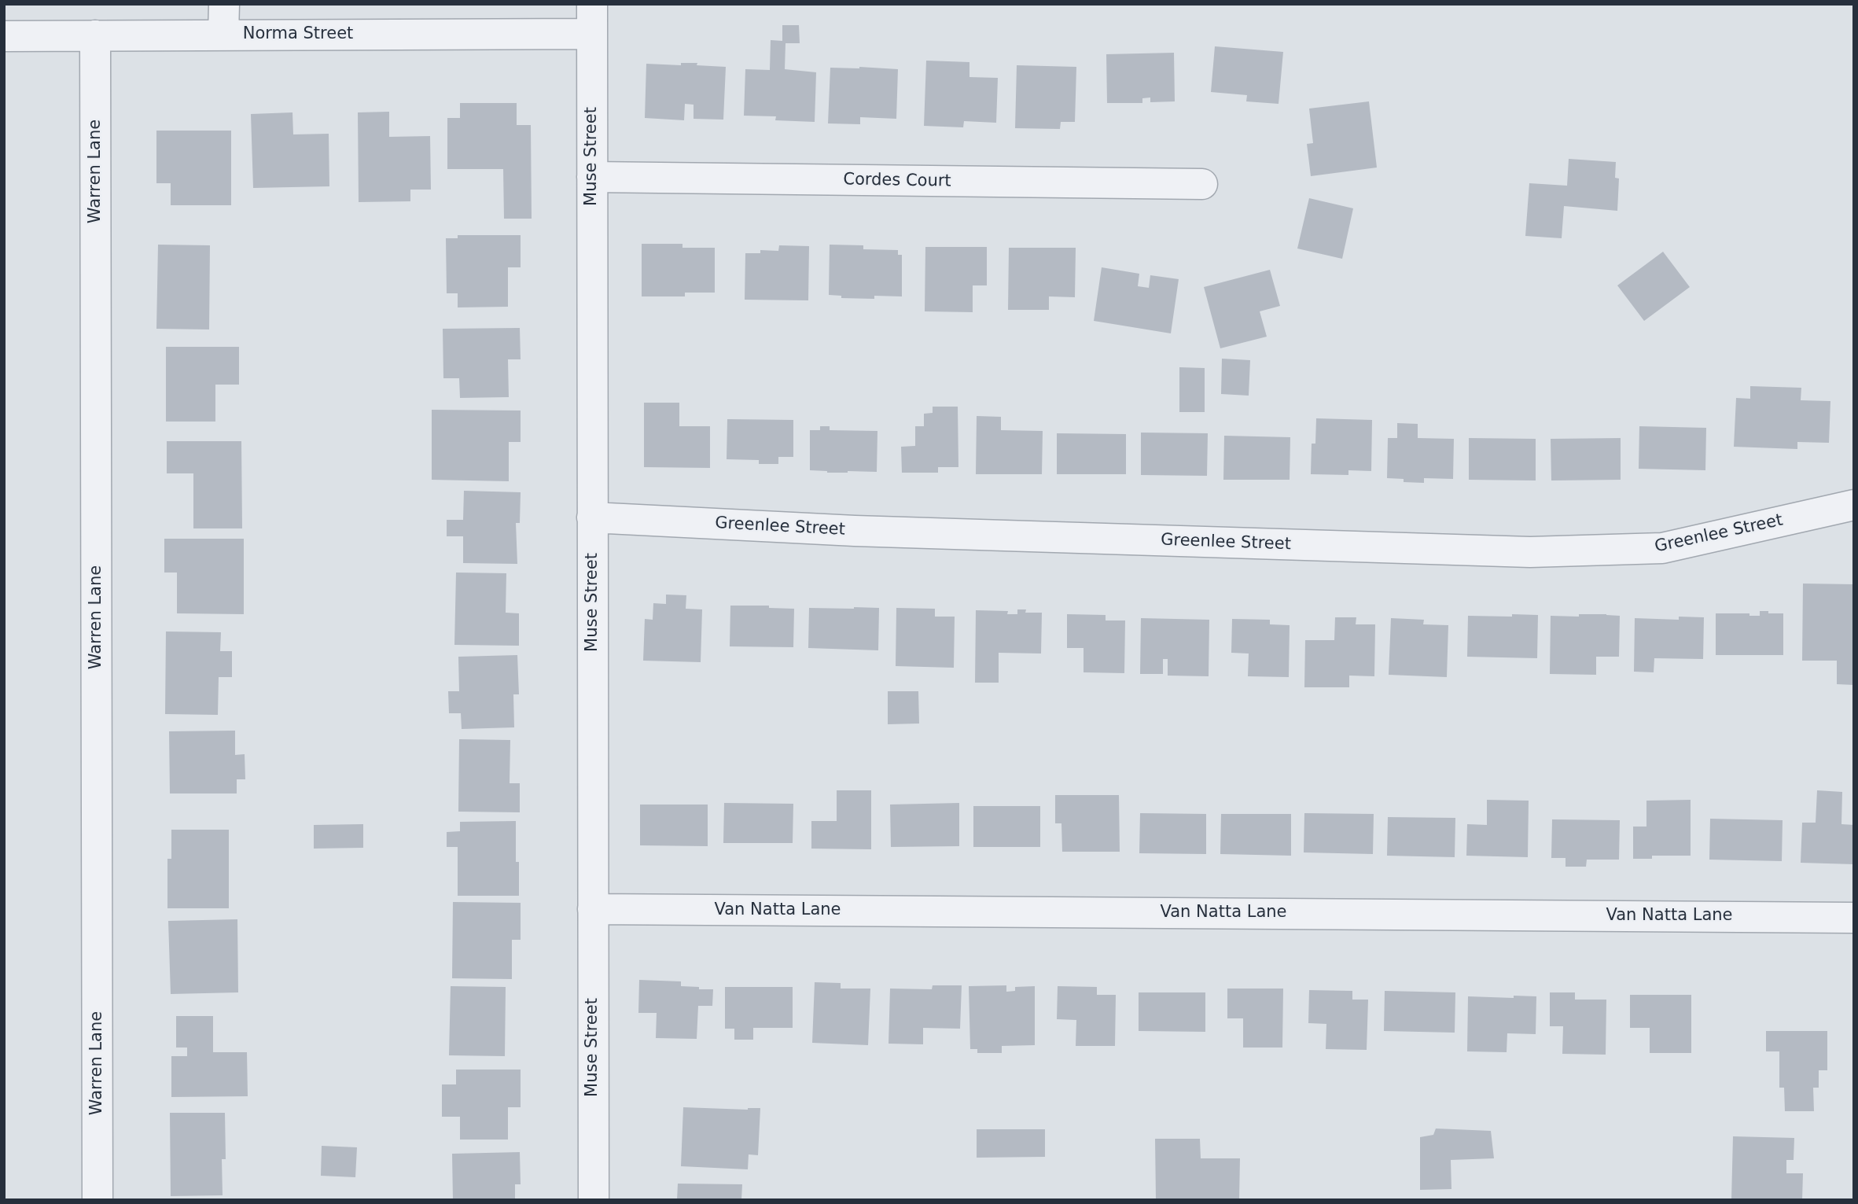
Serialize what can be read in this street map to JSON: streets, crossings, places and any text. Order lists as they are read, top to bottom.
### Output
{
  "streets": {
    "street": [
      "Norma Street",
      "Muse Street",
      "Warren Lane",
      "Cordes Court",
      "Greenlee Street",
      "Van Natta Lane"
    ]
  },
  "crossings": [
    ["Norma Street", "Muse Street"],
    ["Norma Street", "Warren Lane"],
    ["Muse Street", "Cordes Court"],
    ["Muse Street", "Greenlee Street"],
    ["Muse Street", "Van Natta Lane"]
  ]
}
